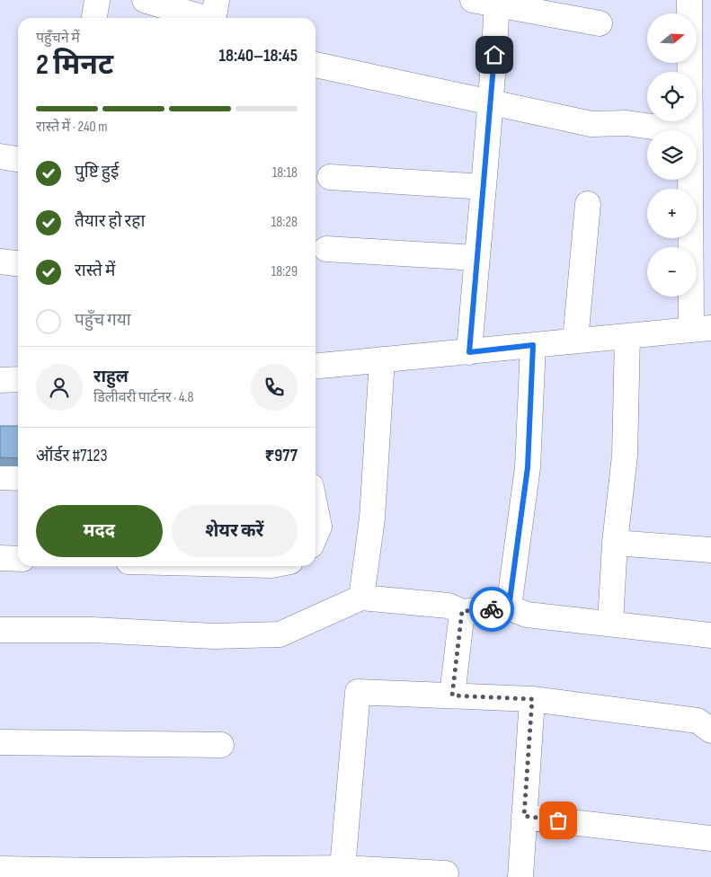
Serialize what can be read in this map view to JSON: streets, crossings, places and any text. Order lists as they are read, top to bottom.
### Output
{
  "north": "right",
  "page": {
    "map_buttons": ["+", "−"],
    "heading": ["2 मिनट", "पहुँचने में", "18:40–18:45"],
    "panel": [
      "राहुल",
      "डिलीवरी पार्टनर · 4.8",
      "ऑर्डर #7123",
      "₹977"
    ],
    "bar": "रास्ते में · 240 m",
    "list": [
      ["पुष्टि हुई", "18:18"],
      ["तैयार हो रहा", "18:28"],
      ["रास्ते में", "18:29"],
      "पहुँच गया"
    ],
    "buttons": ["मदद", "शेयर करें"]
  }
}
